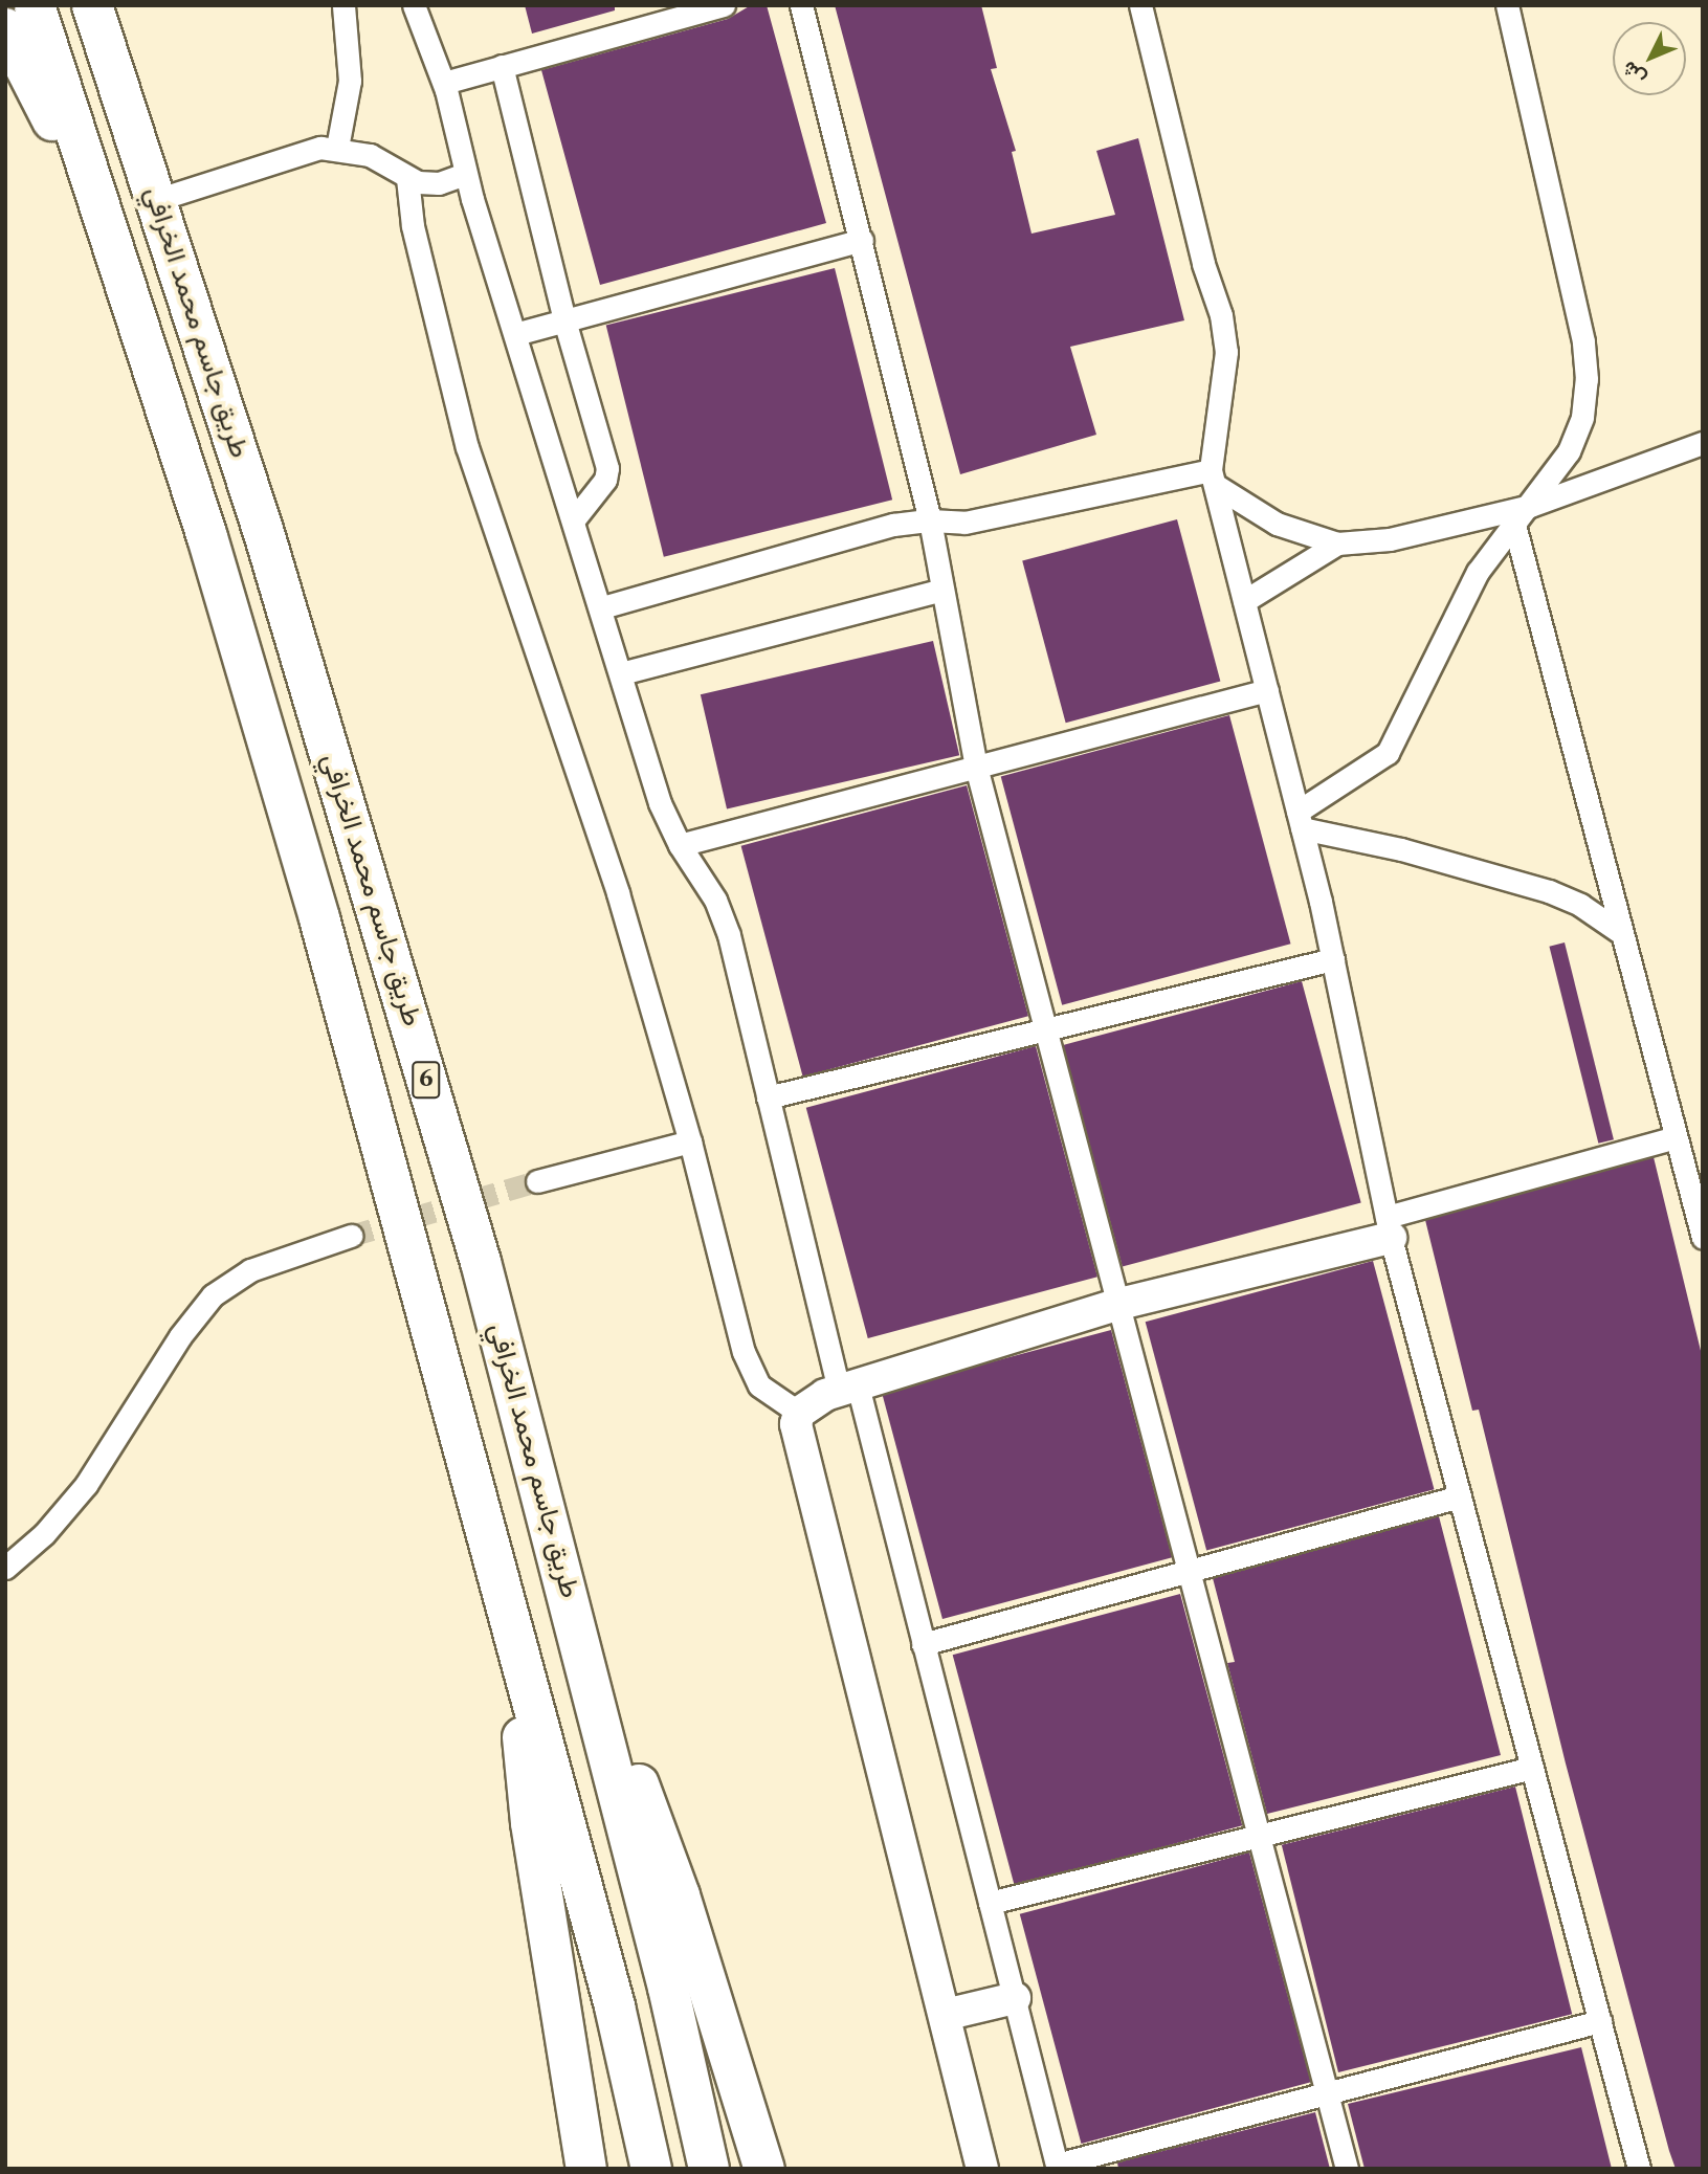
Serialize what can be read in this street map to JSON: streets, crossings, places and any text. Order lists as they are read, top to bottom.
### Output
{
  "streets": {
    "highway": ["طريق جاسم محمد الخرافي", "6"]
  },
  "north": "bottom left"
}
